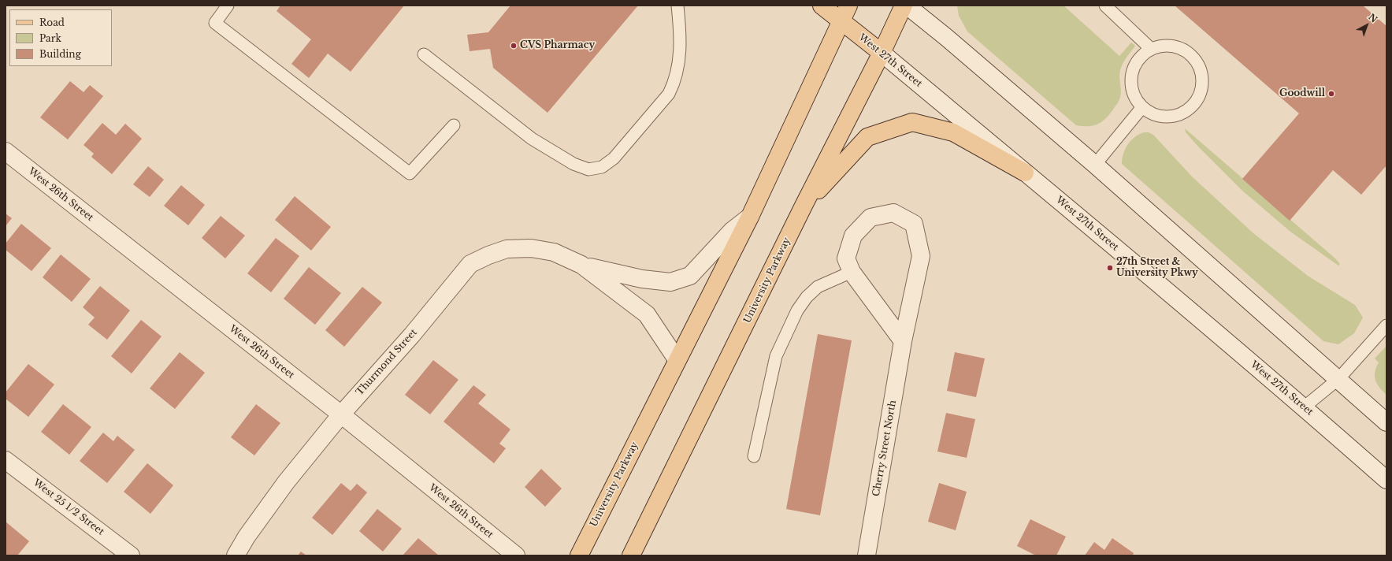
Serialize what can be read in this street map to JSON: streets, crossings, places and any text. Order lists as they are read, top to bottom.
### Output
{
  "streets": {
    "main road": ["West 27th Street", "University Parkway"],
    "street": [
      "West 26th Street",
      "Thurmond Street",
      "Cherry Street North",
      "West 25 1/2 Street"
    ]
  },
  "crossings": [
    ["West 27th Street", "University Parkway"],
    ["West 26th Street", "Thurmond Street"],
    ["University Parkway", "Thurmond Street"]
  ],
  "places": ["CVS Pharmacy", "Goodwill", "27th Street & University Pkwy"],
  "legend": ["Road", "Park", "Building"],
  "north": "top right"
}
